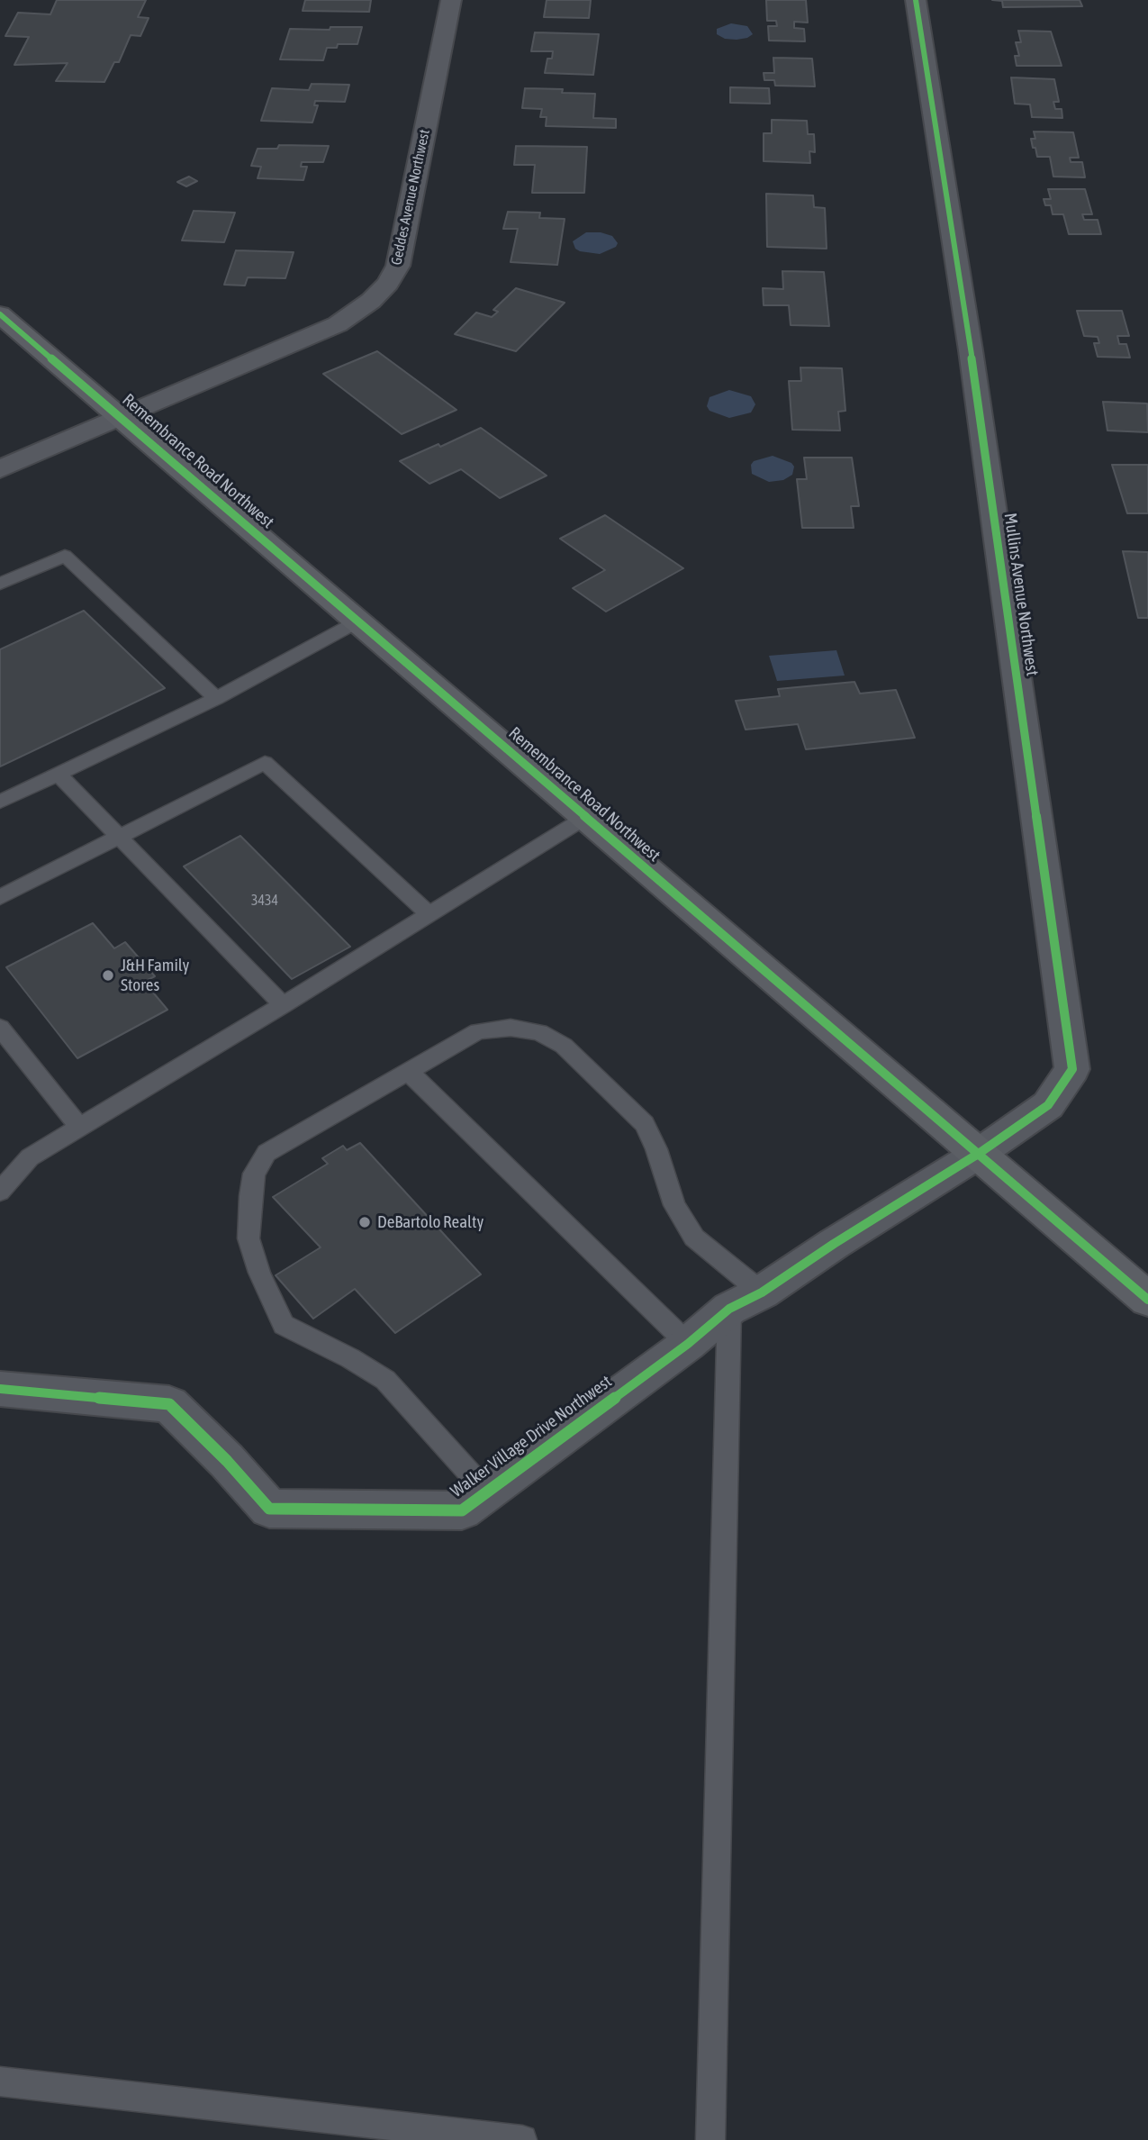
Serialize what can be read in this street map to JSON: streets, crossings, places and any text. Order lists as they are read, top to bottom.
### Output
{
  "streets": {
    "main road": ["Remembrance Road Northwest"],
    "street": ["Geddes Avenue Northwest", "Mullins Avenue Northwest", "Walker Village Drive Northwest"]
  },
  "crossings": [
    ["Geddes Avenue Northwest", "Remembrance Road Northwest"],
    ["Remembrance Road Northwest", "Mullins Avenue Northwest"],
    ["Remembrance Road Northwest", "Walker Village Drive Northwest"],
    ["Mullins Avenue Northwest", "Walker Village Drive Northwest"]
  ],
  "places": ["J&H Family Stores", "DeBartolo Realty"],
  "house_numbers": ["3434"]
}
